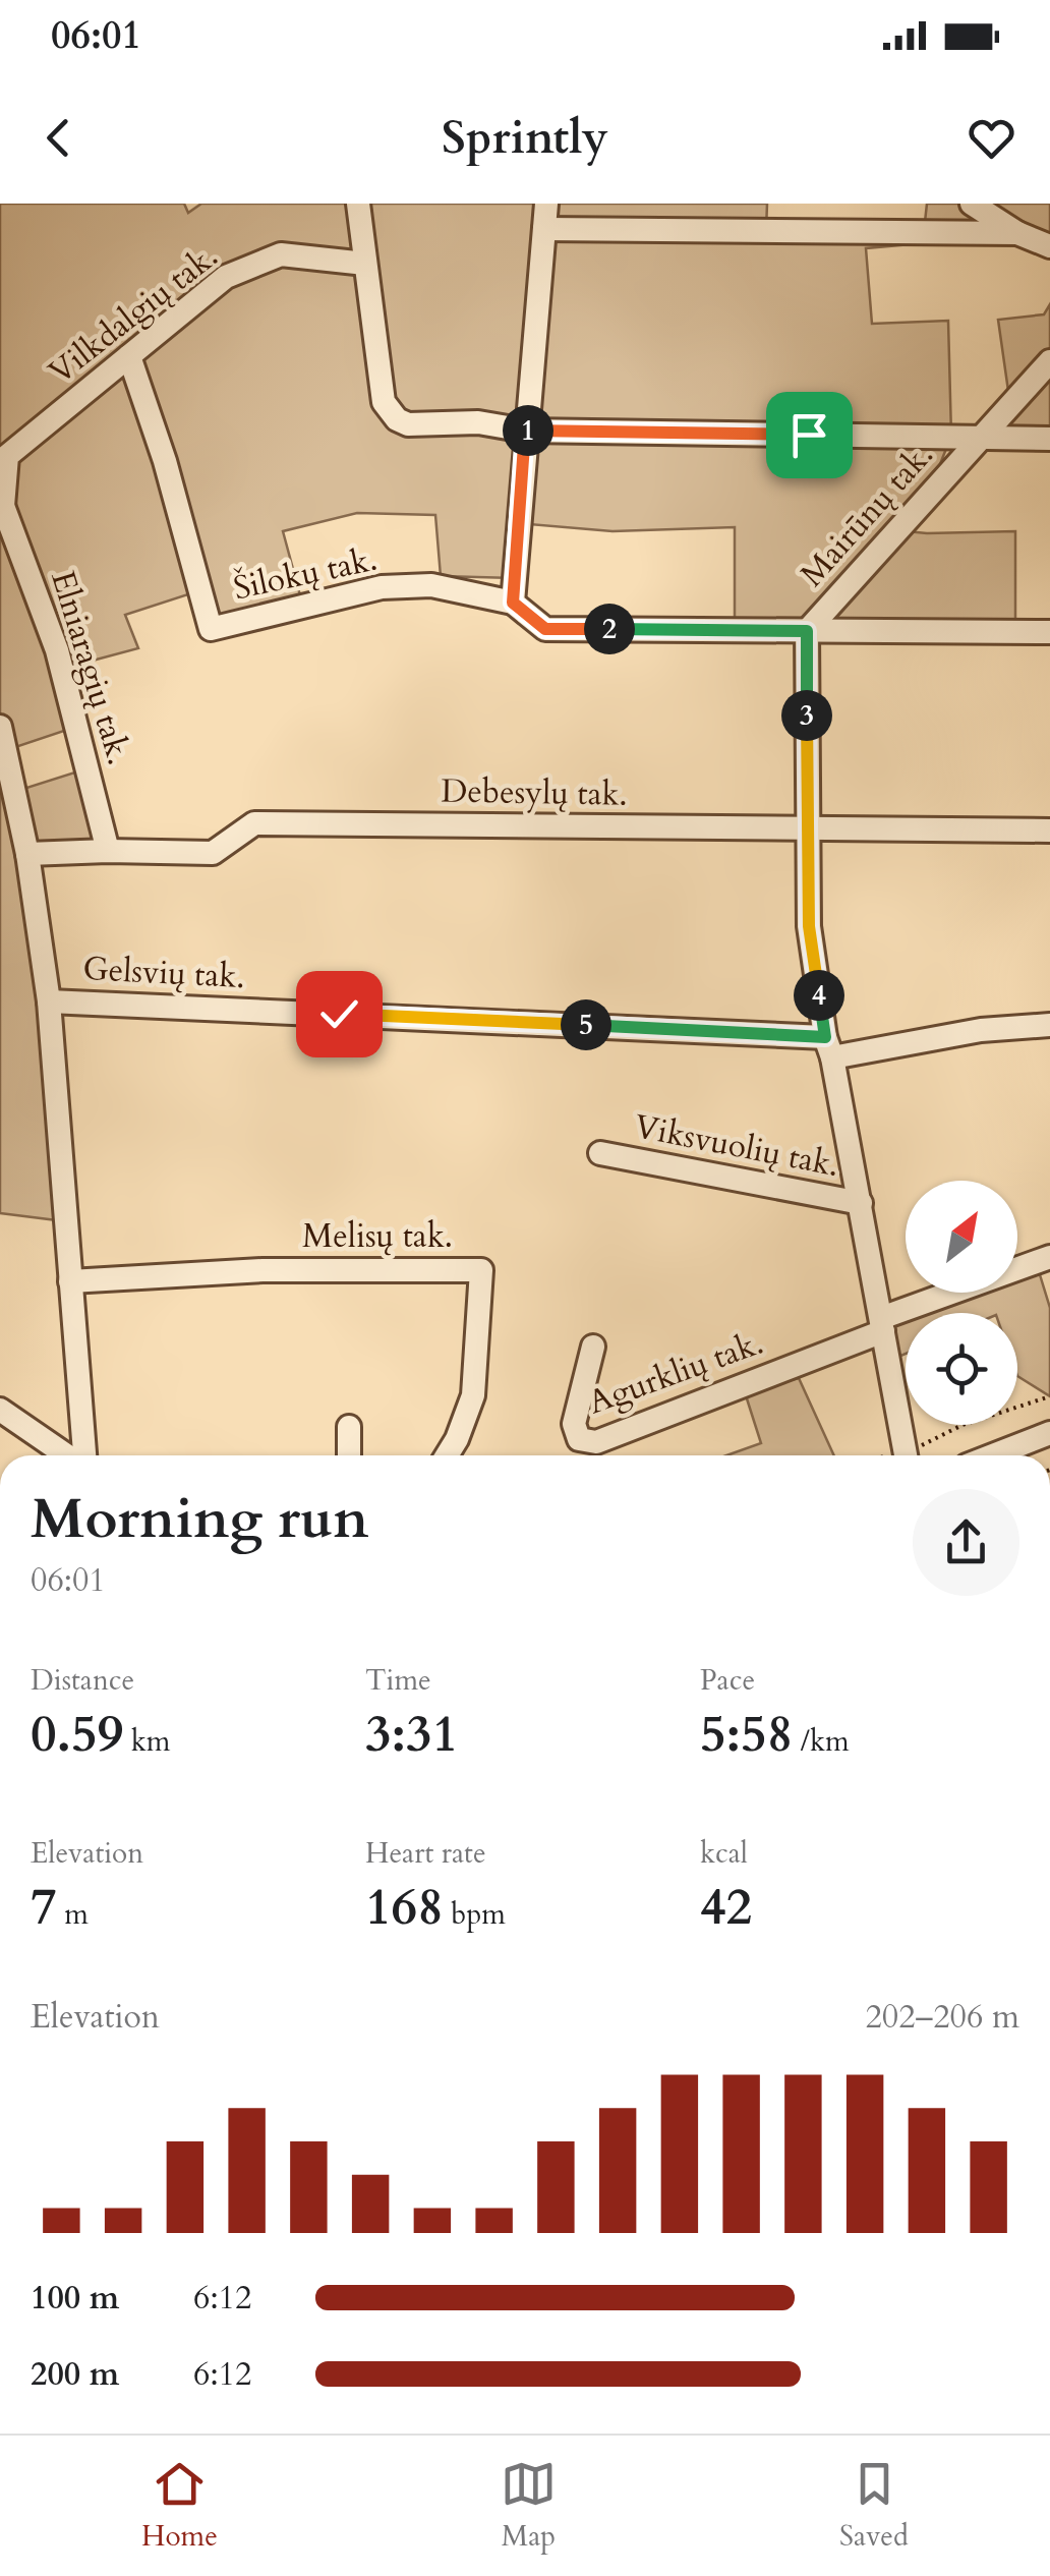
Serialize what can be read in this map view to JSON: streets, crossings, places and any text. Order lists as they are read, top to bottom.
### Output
{
  "streets": {
    "street": [
      "Vilkdalgių tak.",
      "Mairūnų tak.",
      "Šilokų tak.",
      "Elniaragių tak.",
      "Debesylų tak.",
      "Gelsvių tak.",
      "Viksvuolių tak.",
      "Melisų tak.",
      "Agurklių tak."
    ]
  },
  "crossings": [
    ["Vilkdalgių tak.", "Šilokų tak."],
    ["Vilkdalgių tak.", "Elniaragių tak."],
    ["Mairūnų tak.", "Debesylų tak."],
    ["Mairūnų tak.", "Gelsvių tak."],
    ["Mairūnų tak.", "Viksvuolių tak."],
    ["Mairūnų tak.", "Agurklių tak."],
    ["Elniaragių tak.", "Debesylų tak."]
  ],
  "north": "top right",
  "page": {
    "status": "06:01",
    "header": "Sprintly",
    "pins": [
      "1",
      "2",
      "3",
      "4",
      "5"
    ],
    "heading": ["Morning run", "06:01"],
    "stats": [
      ["Distance", "0.59 km"],
      ["Time", "3:31"],
      ["Pace", "5:58 /km"],
      ["Elevation", "7 m"],
      ["Heart rate", "168 bpm"],
      ["kcal", "42"]
    ],
    "chart": ["Elevation", "202–206 m"],
    "list": [
      {
        "name": "100 m",
        "note": "6:12"
      },
      {
        "name": "200 m",
        "note": "6:12"
      }
    ],
    "tabs": ["Home", "Map", "Saved"]
  }
}
